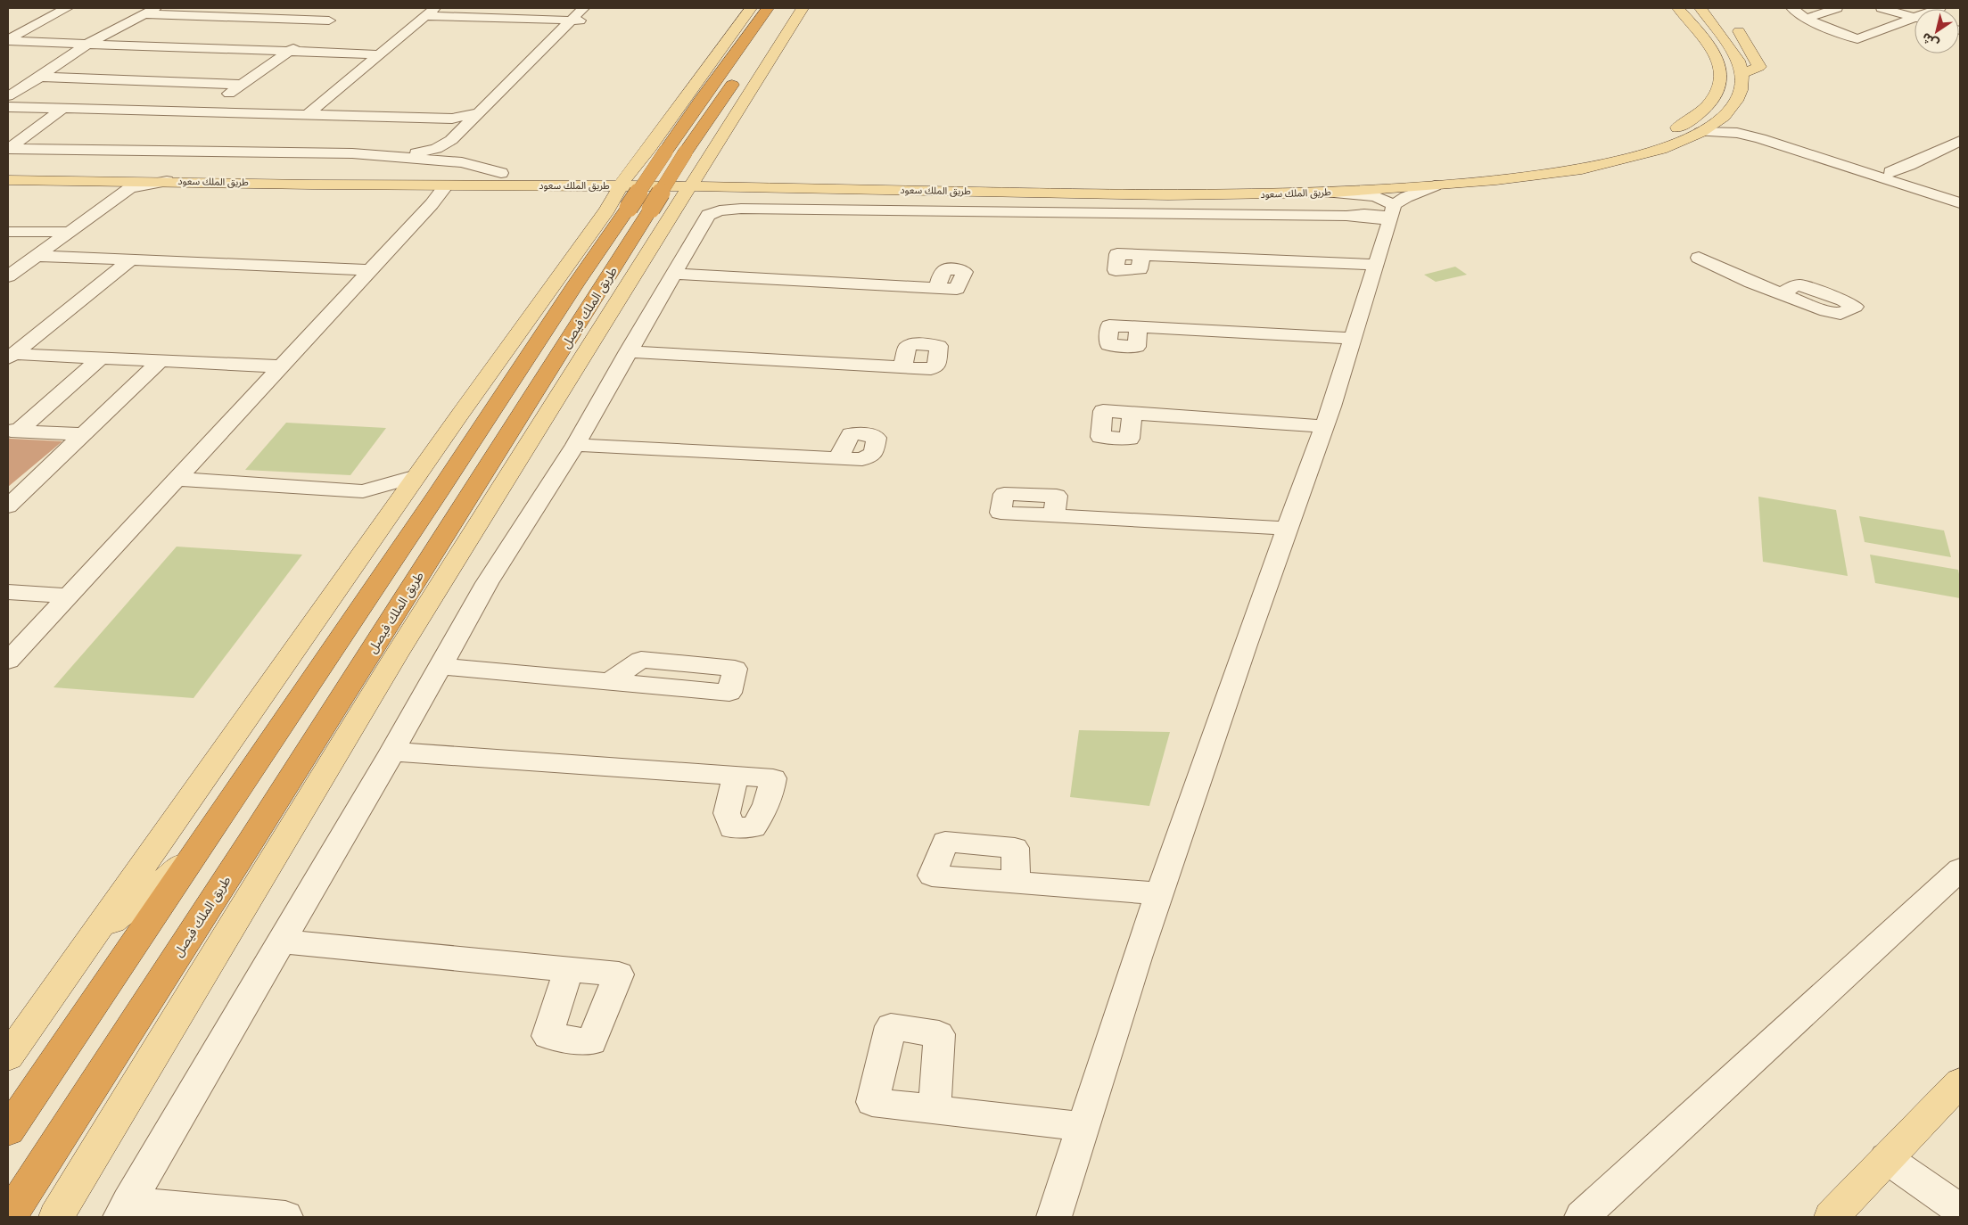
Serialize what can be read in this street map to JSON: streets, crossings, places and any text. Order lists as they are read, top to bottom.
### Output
{
  "streets": {
    "highway": ["طريق الملك فيصل"],
    "main road": ["طريق الملك سعود"]
  },
  "crossings": [
    ["طريق الملك سعود", "طريق الملك فيصل"]
  ],
  "north": "bottom left"
}
